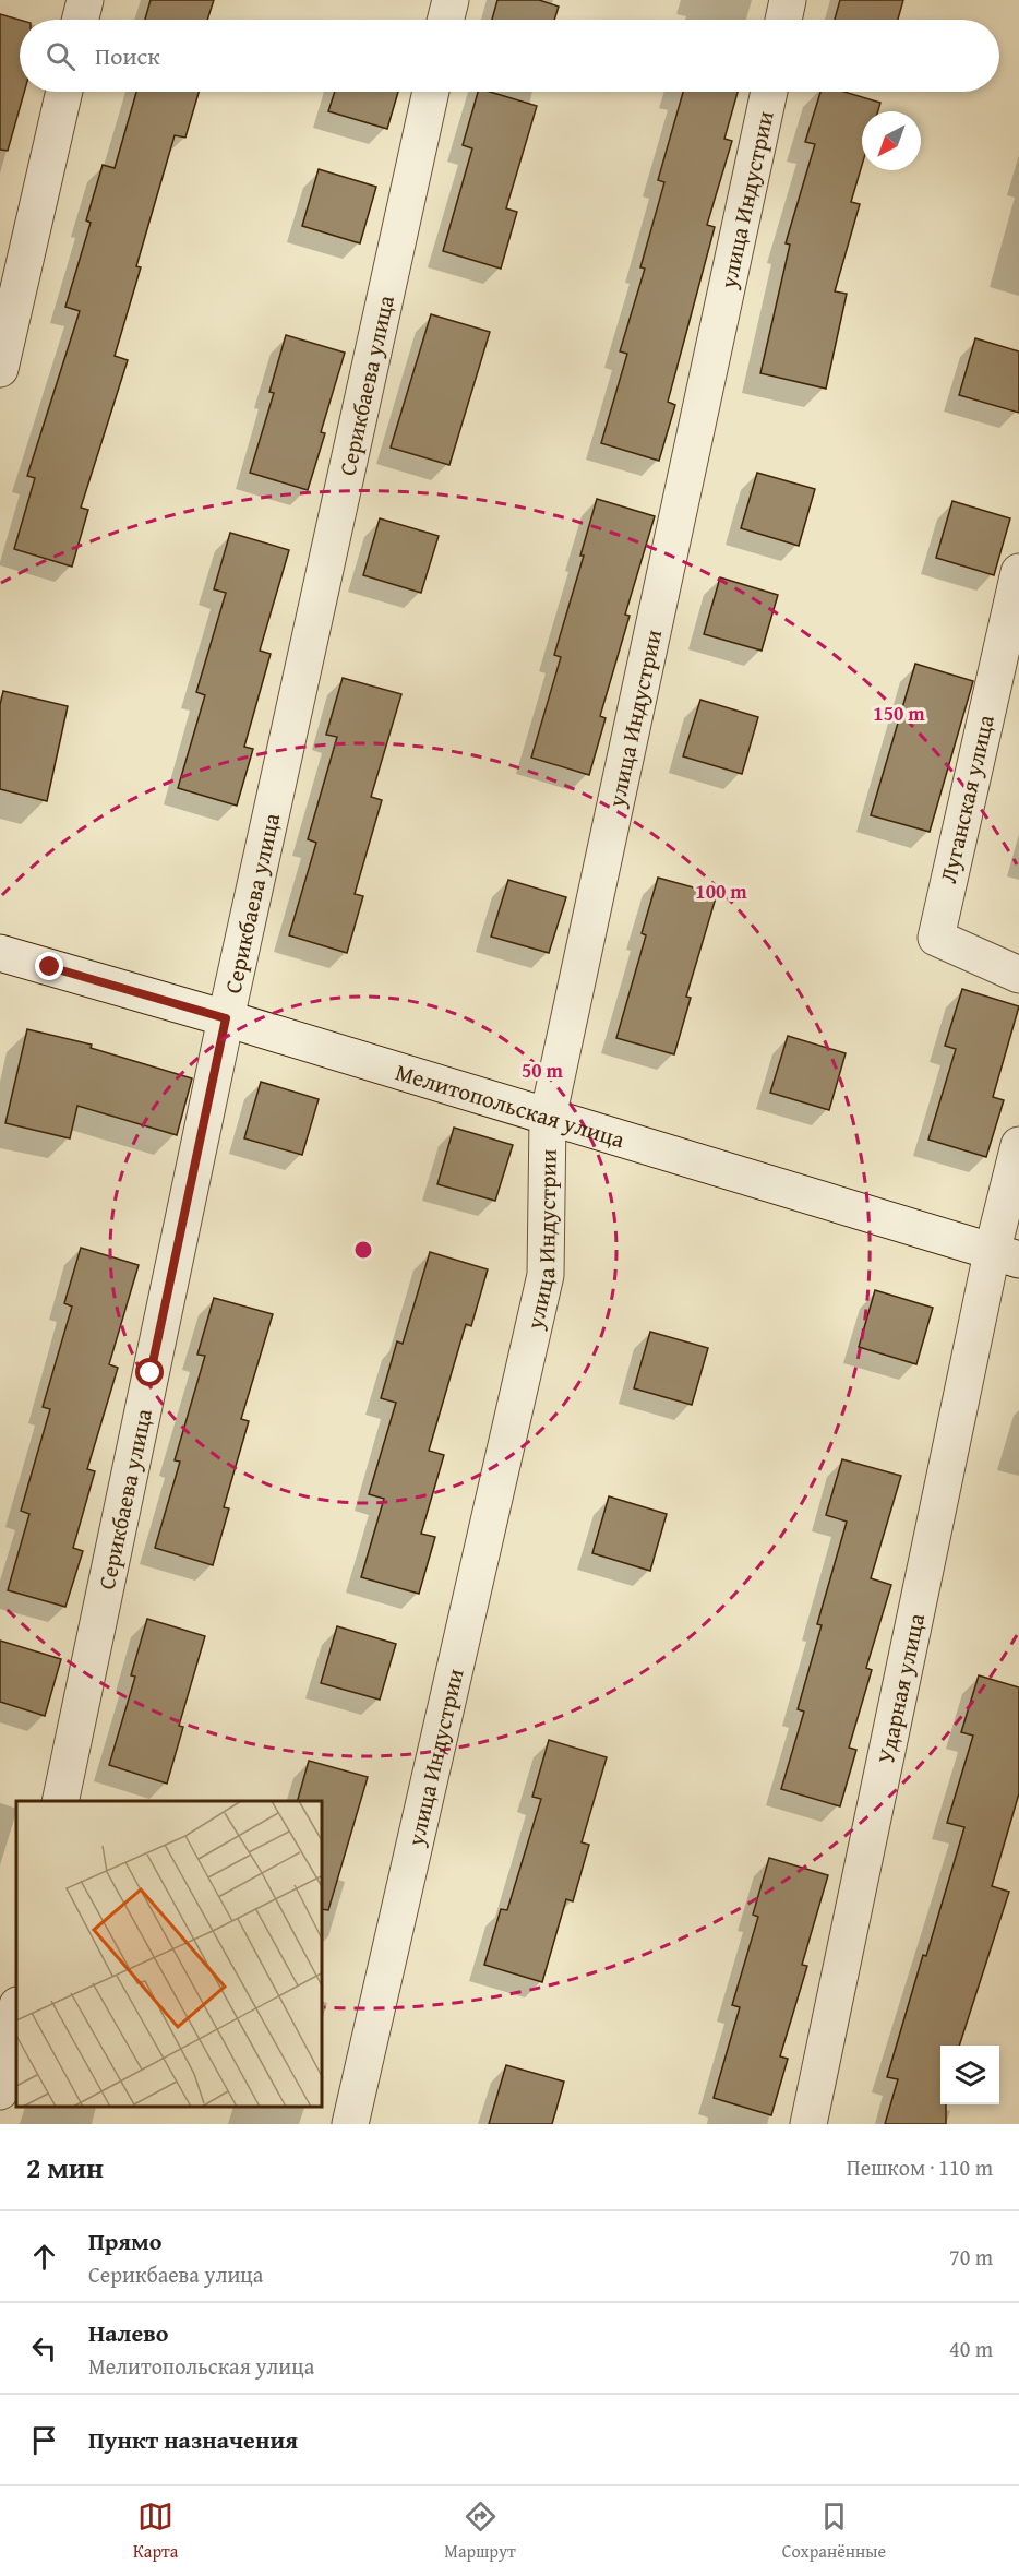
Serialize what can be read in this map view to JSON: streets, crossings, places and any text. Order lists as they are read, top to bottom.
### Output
{
  "streets": {
    "street": [
      "улица Индустрии",
      "Серикбаева улица",
      "Луганская улица",
      "Мелитопольская улица",
      "Ударная улица"
    ]
  },
  "crossings": [
    ["улица Индустрии", "Мелитопольская улица"],
    ["Серикбаева улица", "Мелитопольская улица"],
    ["Мелитопольская улица", "Ударная улица"]
  ],
  "north": "bottom left",
  "page": {
    "search": "Поиск",
    "heading": ["2 мин", "Пешком · 110 m"],
    "list": [
      ["Прямо", "Серикбаева улица", "70 m"],
      ["Налево", "Мелитопольская улица", "40 m"],
      "Пункт назначения"
    ],
    "nav": ["Карта", "Маршрут", "Сохранённые"]
  },
  "rings": ["150 m", "100 m", "50 m"]
}
